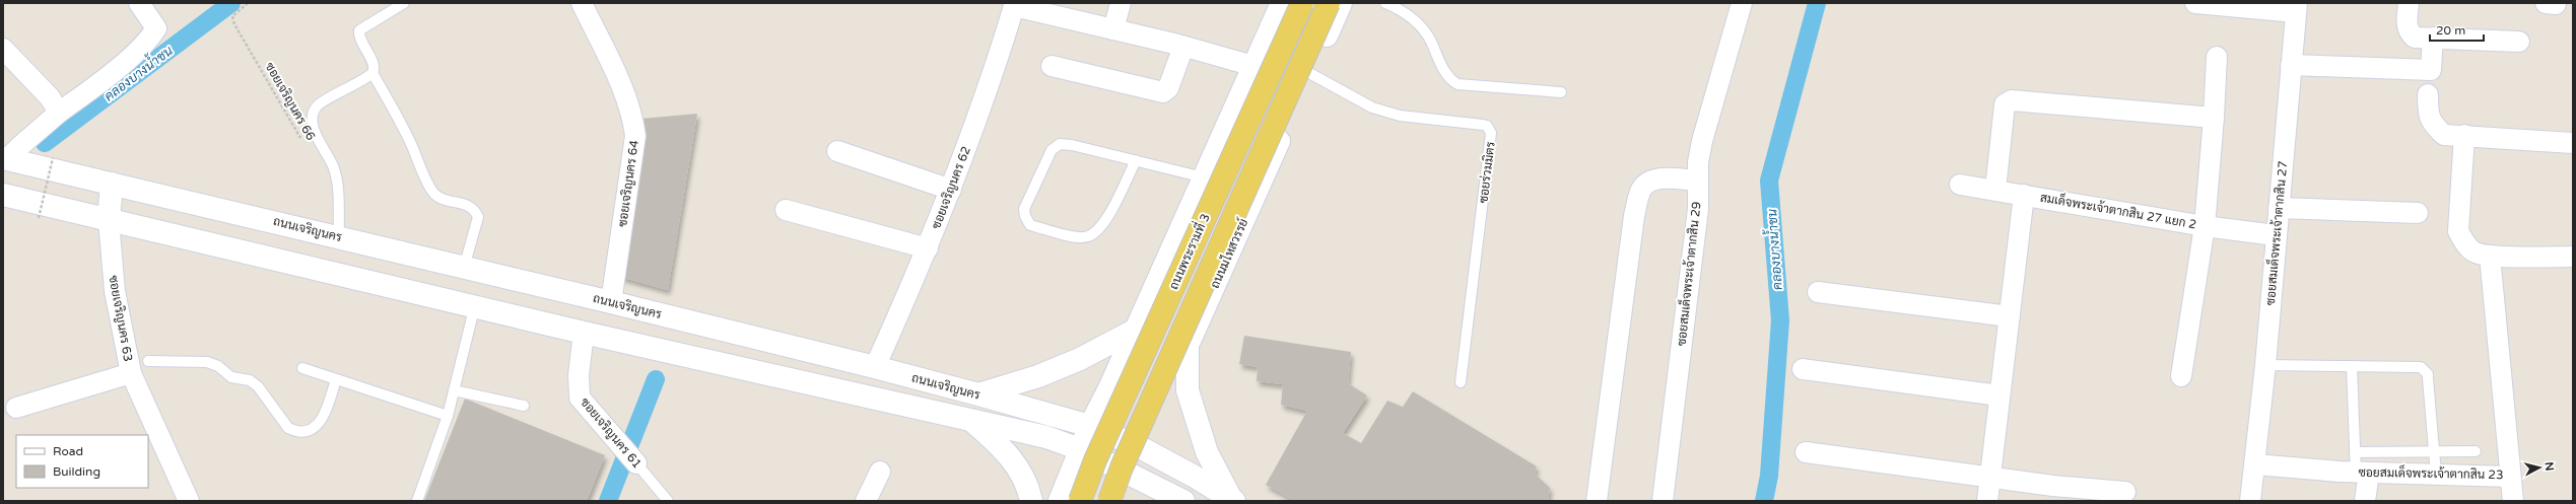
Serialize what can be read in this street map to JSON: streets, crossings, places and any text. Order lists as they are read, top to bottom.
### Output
{
  "streets": {
    "main road": ["ถนนเจริญนคร", "ถนนพระรามที่ 3", "ถนนมไหสวรรย์"],
    "street": [
      "ซอยเจริญนคร 64",
      "ซอยเจริญนคร 62",
      "สมเด็จพระเจ้าตากสิน 27 แยก 2",
      "ซอยสมเด็จพระเจ้าตากสิน 27",
      "ซอยสมเด็จพระเจ้าตากสิน 29",
      "ซอยเจริญนคร 63",
      "ซอยเจริญนคร 61",
      "ซอยสมเด็จพระเจ้าตากสิน 23"
    ],
    "lane": ["ซอยร่วมมิตร"],
    "path": ["ซอยเจริญนคร 66"]
  },
  "crossings": [
    ["ซอยร่วมมิตร", "ถนนมไหสวรรย์"],
    ["ซอยเจริญนคร 64", "ถนนเจริญนคร"],
    ["ซอยเจริญนคร 62", "ถนนเจริญนคร"],
    ["สมเด็จพระเจ้าตากสิน 27 แยก 2", "ซอยสมเด็จพระเจ้าตากสิน 27"],
    ["ถนนเจริญนคร", "ถนนมไหสวรรย์"],
    ["ซอยสมเด็จพระเจ้าตากสิน 27", "ซอยสมเด็จพระเจ้าตากสิน 23"]
  ],
  "water": ["คลองบางน้ำชน"],
  "legend": ["Road", "Building"],
  "scale_bar": "20 m",
  "north": "right"
}
